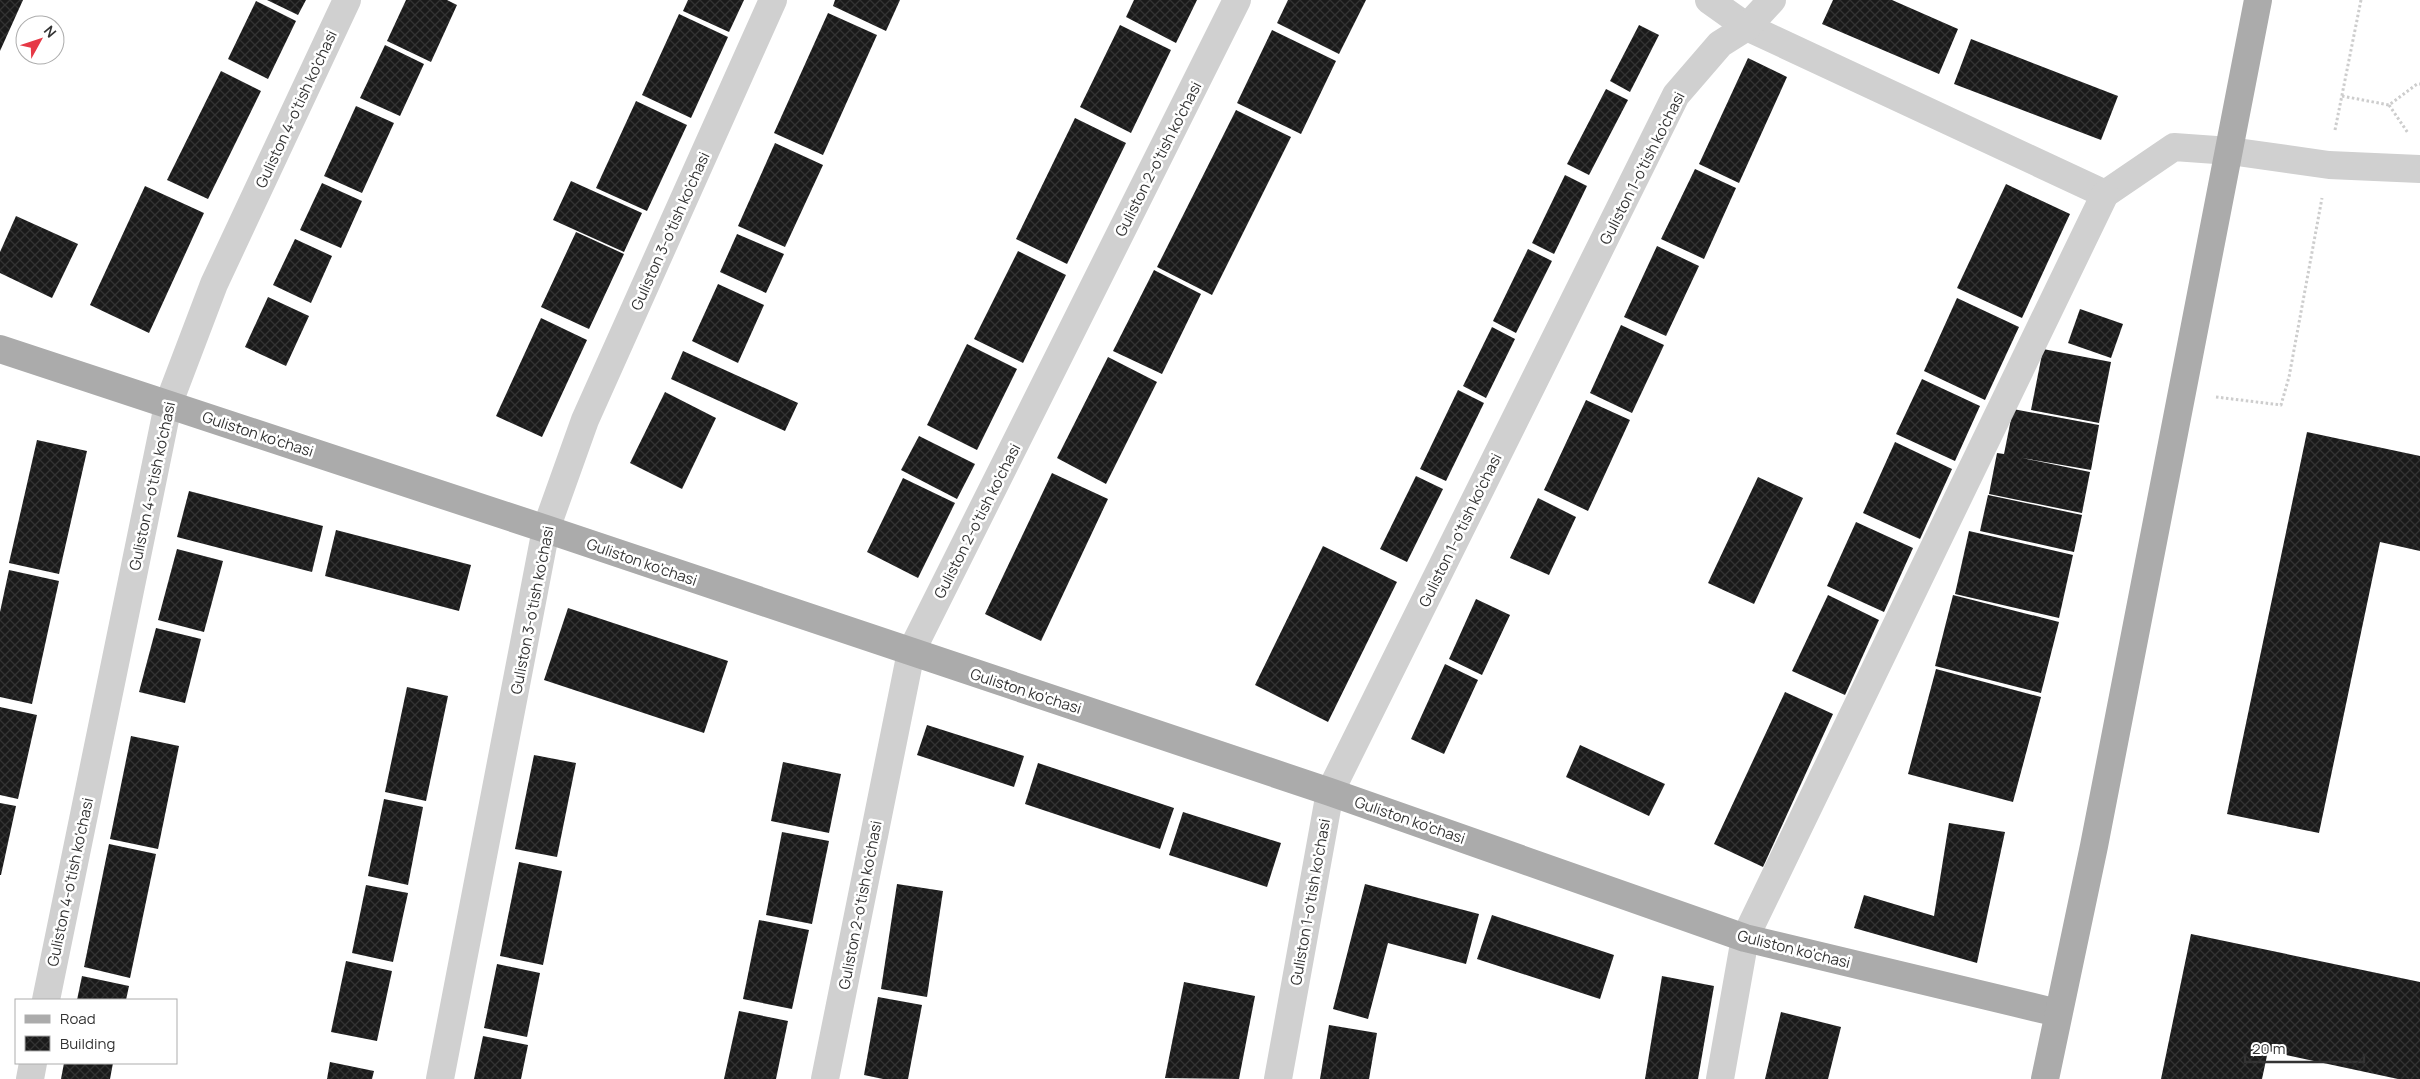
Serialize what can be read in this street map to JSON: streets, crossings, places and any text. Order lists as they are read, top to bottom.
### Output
{
  "streets": {
    "main road": ["Guliston ko'chasi"],
    "street": [
      "Guliston 4-o'tish ko'chasi",
      "Guliston 2-o'tish ko'chasi",
      "Guliston 1-o'tish ko'chasi",
      "Guliston 3-o'tish ko'chasi"
    ]
  },
  "crossings": [
    ["Guliston 4-o'tish ko'chasi", "Guliston ko'chasi"],
    ["Guliston 2-o'tish ko'chasi", "Guliston ko'chasi"],
    ["Guliston 1-o'tish ko'chasi", "Guliston ko'chasi"],
    ["Guliston 3-o'tish ko'chasi", "Guliston ko'chasi"]
  ],
  "legend": ["Road", "Building"],
  "scale_bar": "20 m",
  "north": "top right"
}
